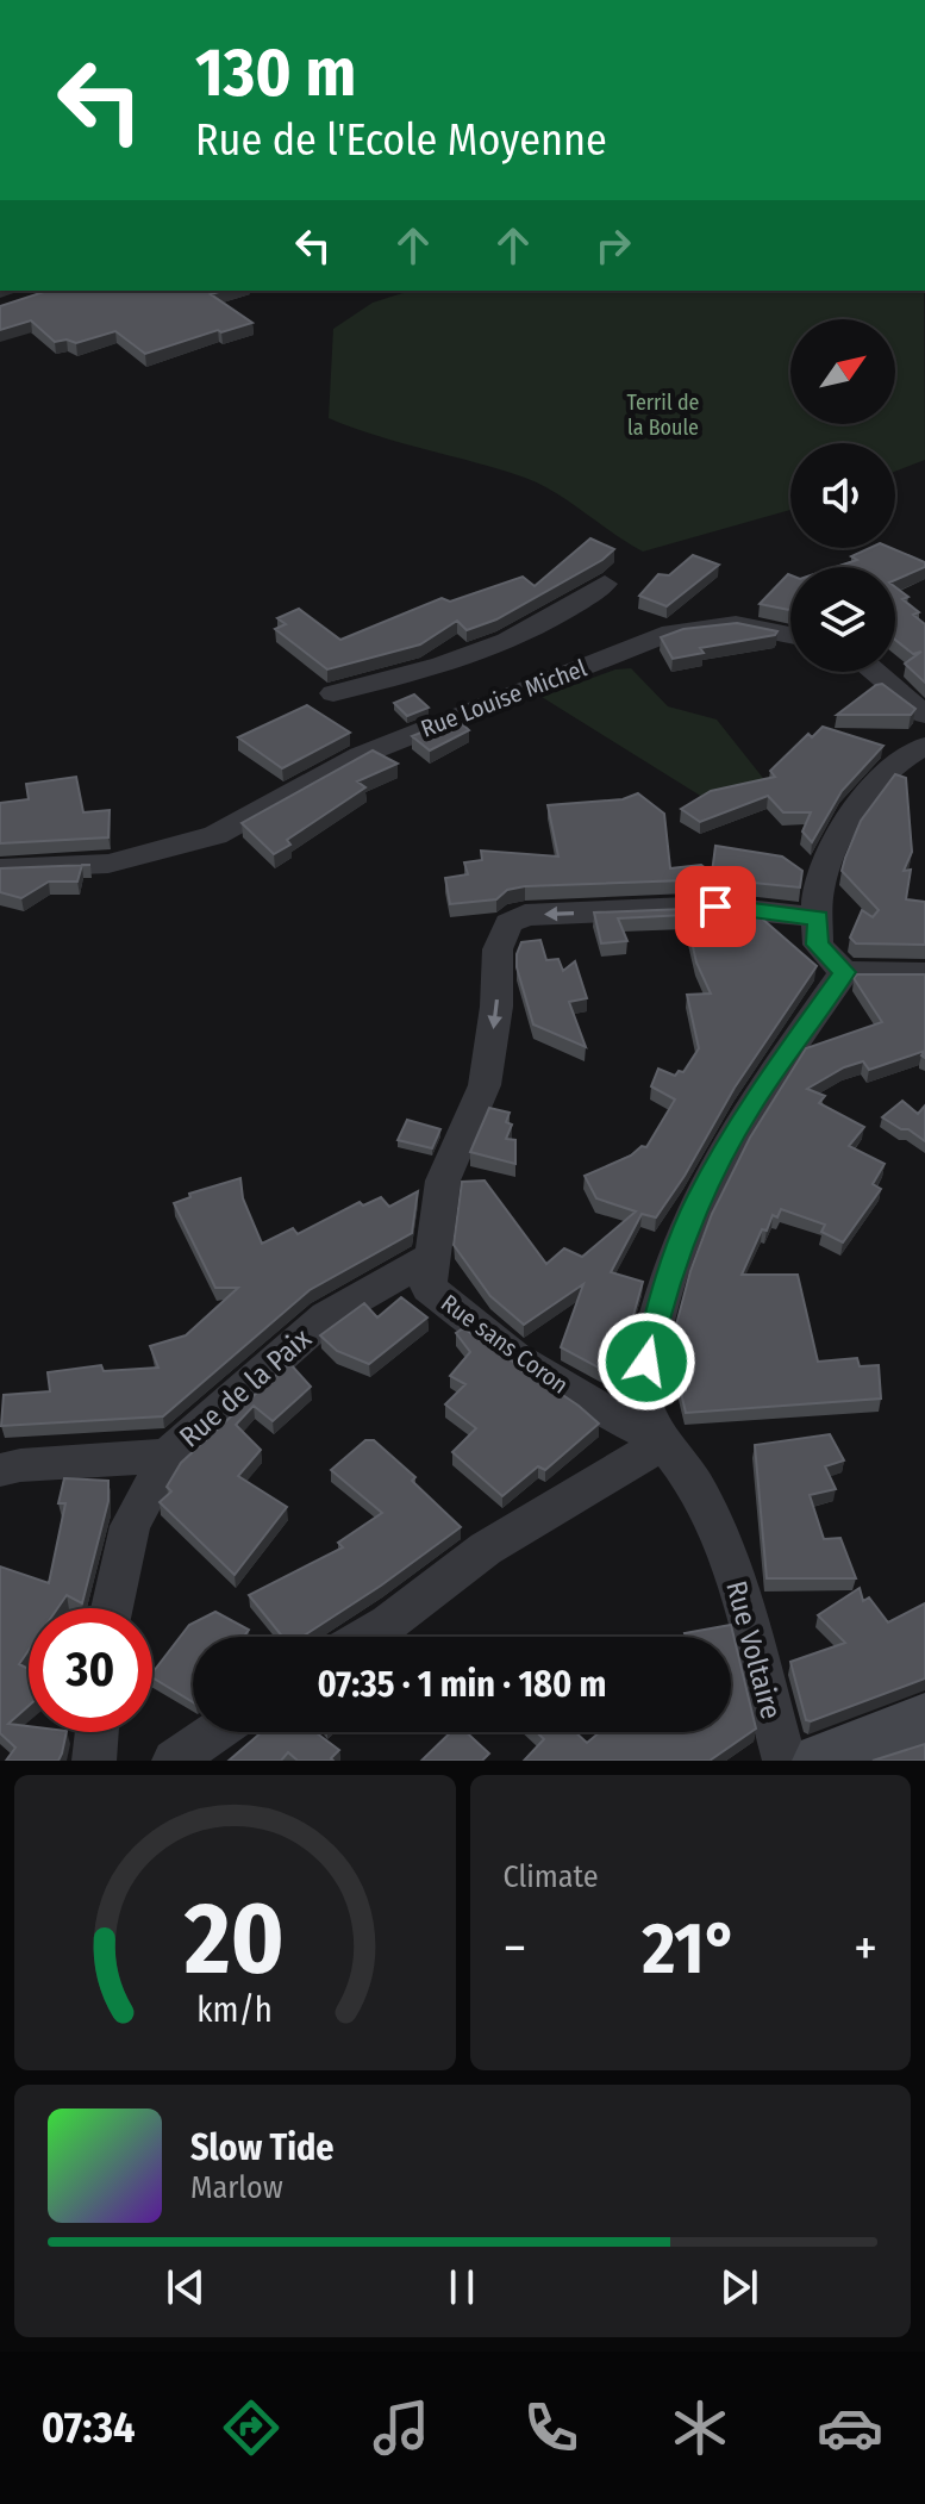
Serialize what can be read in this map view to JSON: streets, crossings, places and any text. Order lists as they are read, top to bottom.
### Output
{
  "streets": {
    "street": [
      "Rue Louise Michel",
      "Rue sans Coron",
      "Rue de la Paix",
      "Rue Voltaire"
    ]
  },
  "crossings": [
    ["Rue sans Coron", "Rue de la Paix"],
    ["Rue sans Coron", "Rue Voltaire"]
  ],
  "parks": ["Terril de la Boule"],
  "north": "top right",
  "page": {
    "turn": ["130 m", "Rue de l'Ecole Moyenne"],
    "limit": "30",
    "trip": "07:35 · 1 min · 180 m",
    "tile": "Climate",
    "heat": ["−", "21°", "+"],
    "song": ["Slow Tide", "Marlow"],
    "tabs": "07:34",
    "gauge": ["20", "km/h"]
  }
}
